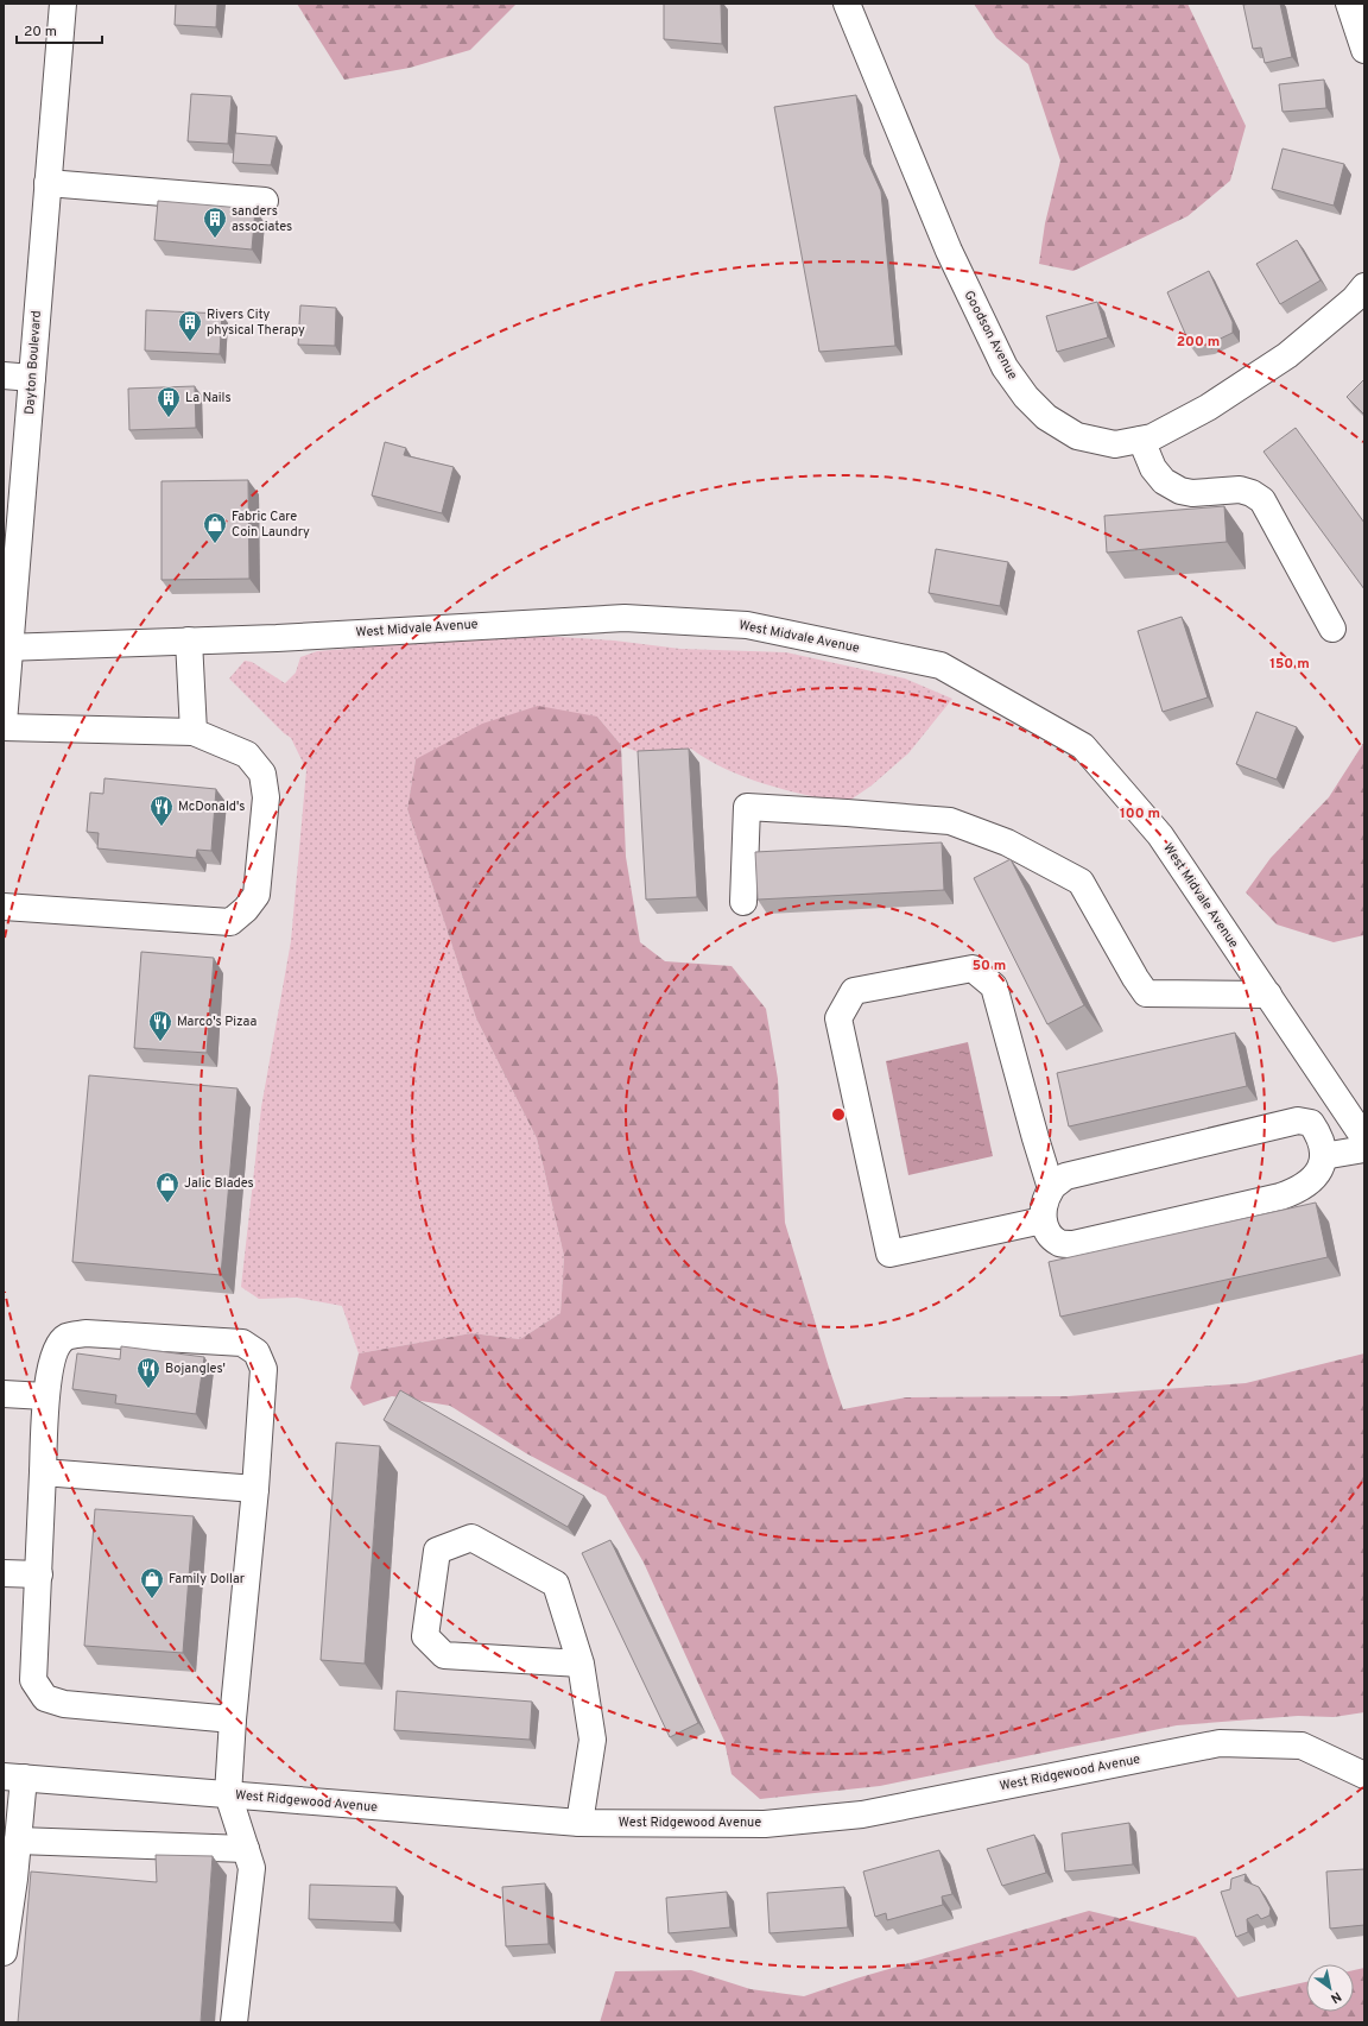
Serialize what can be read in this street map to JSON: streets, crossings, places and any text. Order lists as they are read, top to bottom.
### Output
{
  "streets": {
    "street": [
      "Goodson Avenue",
      "Dayton Boulevard",
      "West Midvale Avenue",
      "West Ridgewood Avenue"
    ]
  },
  "crossings": [
    ["Dayton Boulevard", "West Midvale Avenue"]
  ],
  "places": {
    "building": ["sanders associates", "Rivers City physical Therapy", "La Nails"],
    "shop": ["Fabric Care Coin Laundry", "Jalic Blades", "Family Dollar"],
    "restaurant": ["McDonald's", "Marco's Pizaa", "Bojangles'"]
  },
  "scale_bar": "20 m",
  "north": "bottom right",
  "rings": [
    "200 m",
    "150 m",
    "100 m",
    "50 m"
  ]
}
